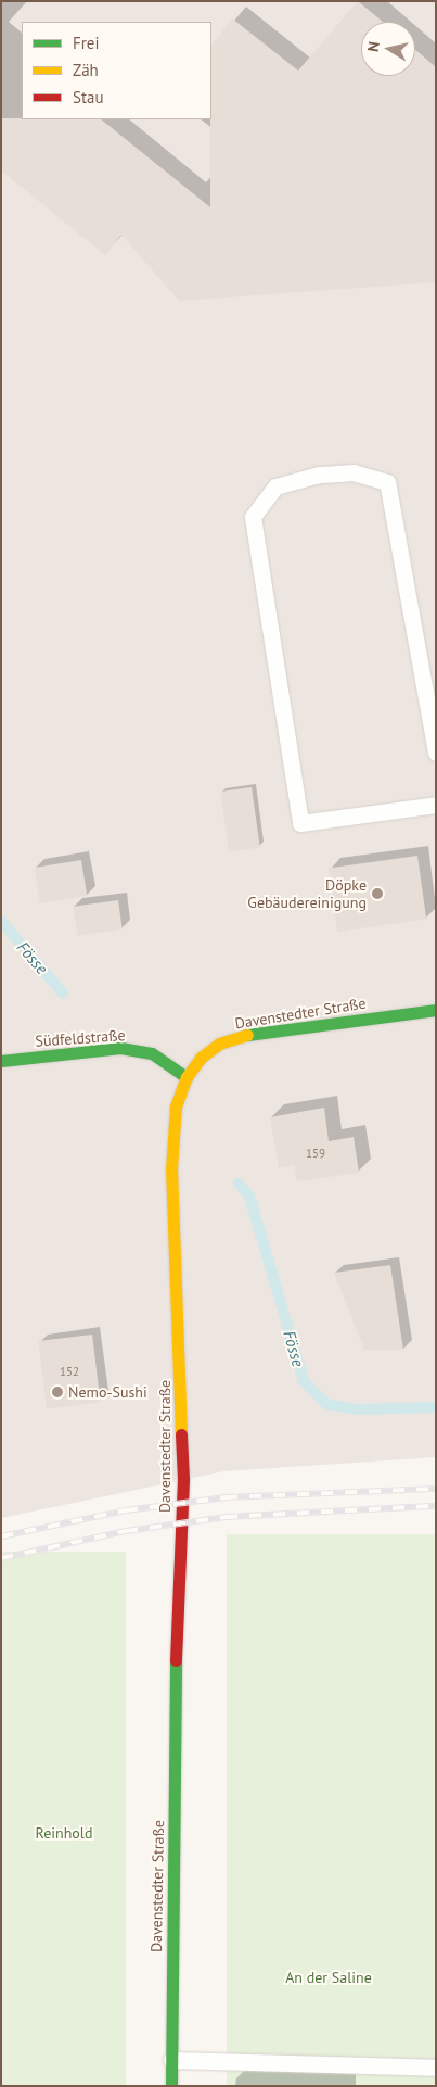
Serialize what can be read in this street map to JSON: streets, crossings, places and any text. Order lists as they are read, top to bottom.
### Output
{
  "streets": {
    "street": ["Davenstedter Straße", "Südfeldstraße"]
  },
  "crossings": [
    ["Davenstedter Straße", "Südfeldstraße"]
  ],
  "water": ["Fösse"],
  "parks": ["Reinhold", "An der Saline"],
  "places": ["Döpke Gebäudereinigung", "Nemo-Sushi"],
  "house_numbers": ["159", "152"],
  "legend": ["Frei", "Zäh", "Stau"],
  "north": "left"
}
